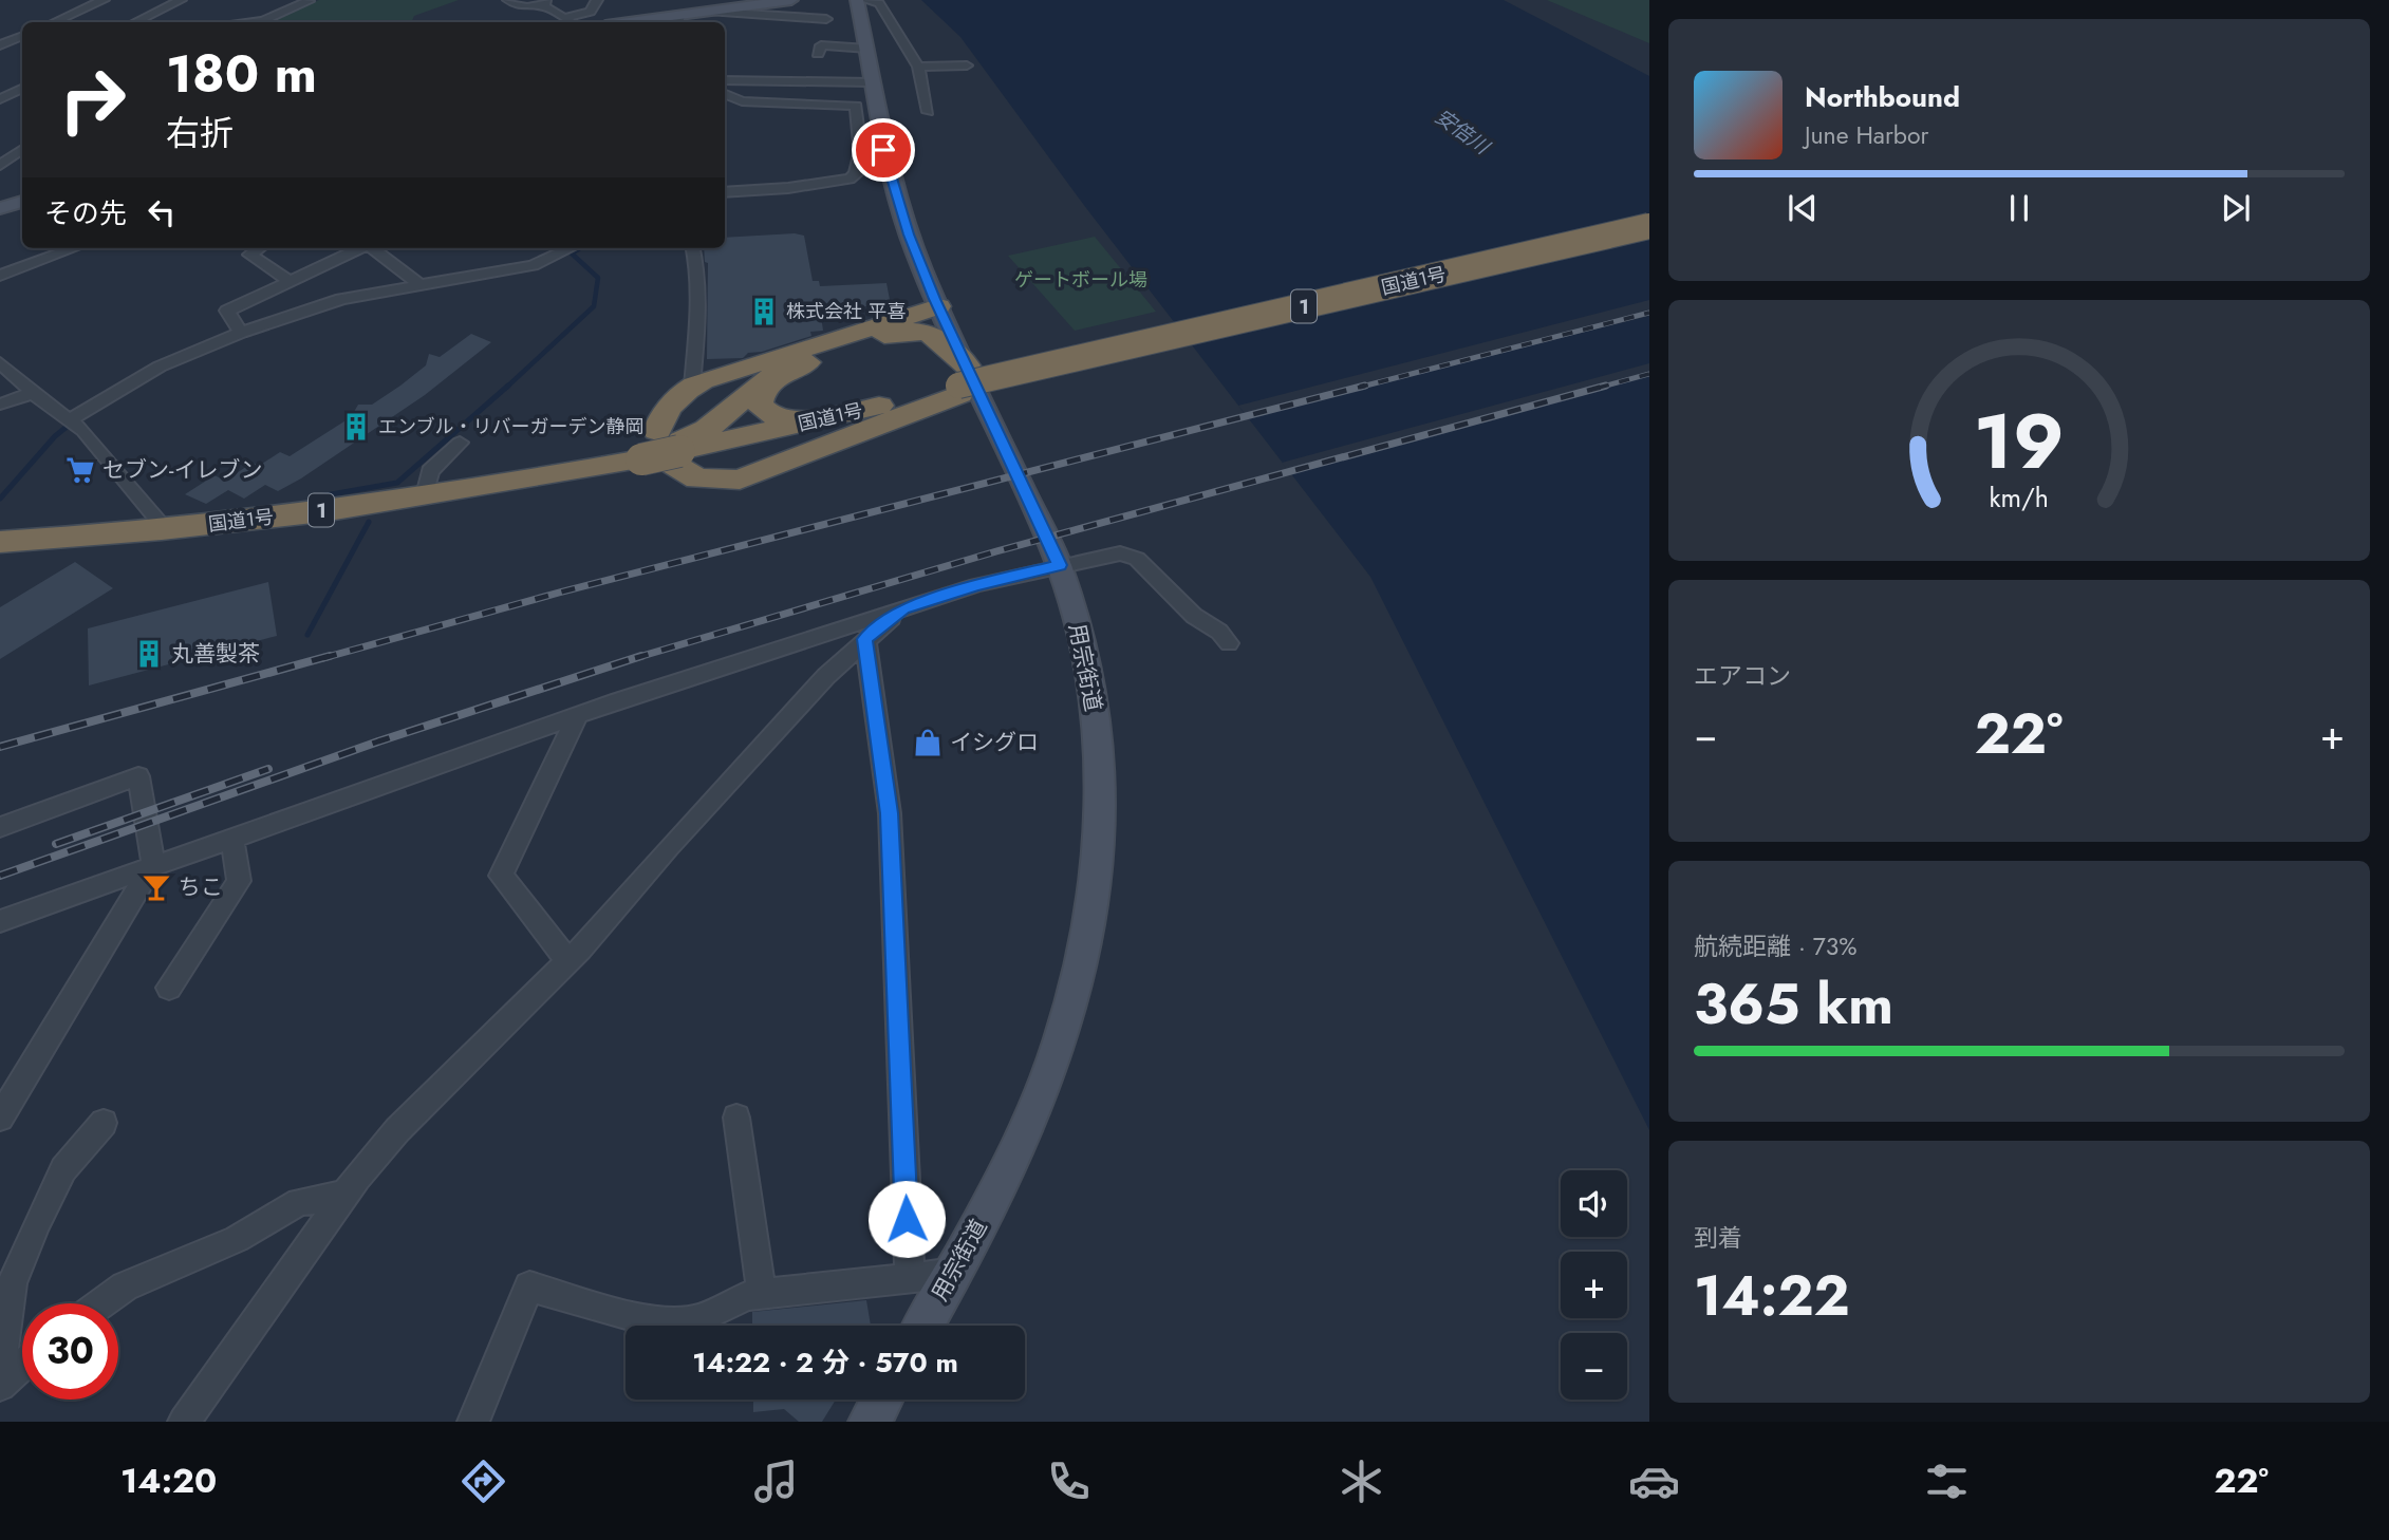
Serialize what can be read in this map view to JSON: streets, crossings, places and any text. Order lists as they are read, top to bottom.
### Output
{
  "streets": {
    "highway": ["国道1号", "1"],
    "street": ["用宗街道"]
  },
  "crossings": [
    ["国道1号", "用宗街道"]
  ],
  "water": ["安倍川"],
  "parks": ["ゲートボール場"],
  "places": {
    "building": ["株式会社 平喜", "エンブル・リバーガーデン静岡", "丸善製茶"],
    "supermarket": ["セブン-イレブン"],
    "shop": ["イシグロ"],
    "bar": ["ちこ"]
  },
  "page": {
    "turn": ["180 m", "右折"],
    "song": ["Northbound", "June Harbor"],
    "then": "その先",
    "tile": [
      "エアコン",
      ["航続距離 · 73%", "365 km"],
      ["到着", "14:22"]
    ],
    "heat": ["−", "22°", "+"],
    "map_buttons": ["+", "−"],
    "limit": "30",
    "trip": "14:22 · 2 分 · 570 m",
    "tabs": ["14:20", "22°"],
    "gauge": ["19", "km/h"]
  }
}
